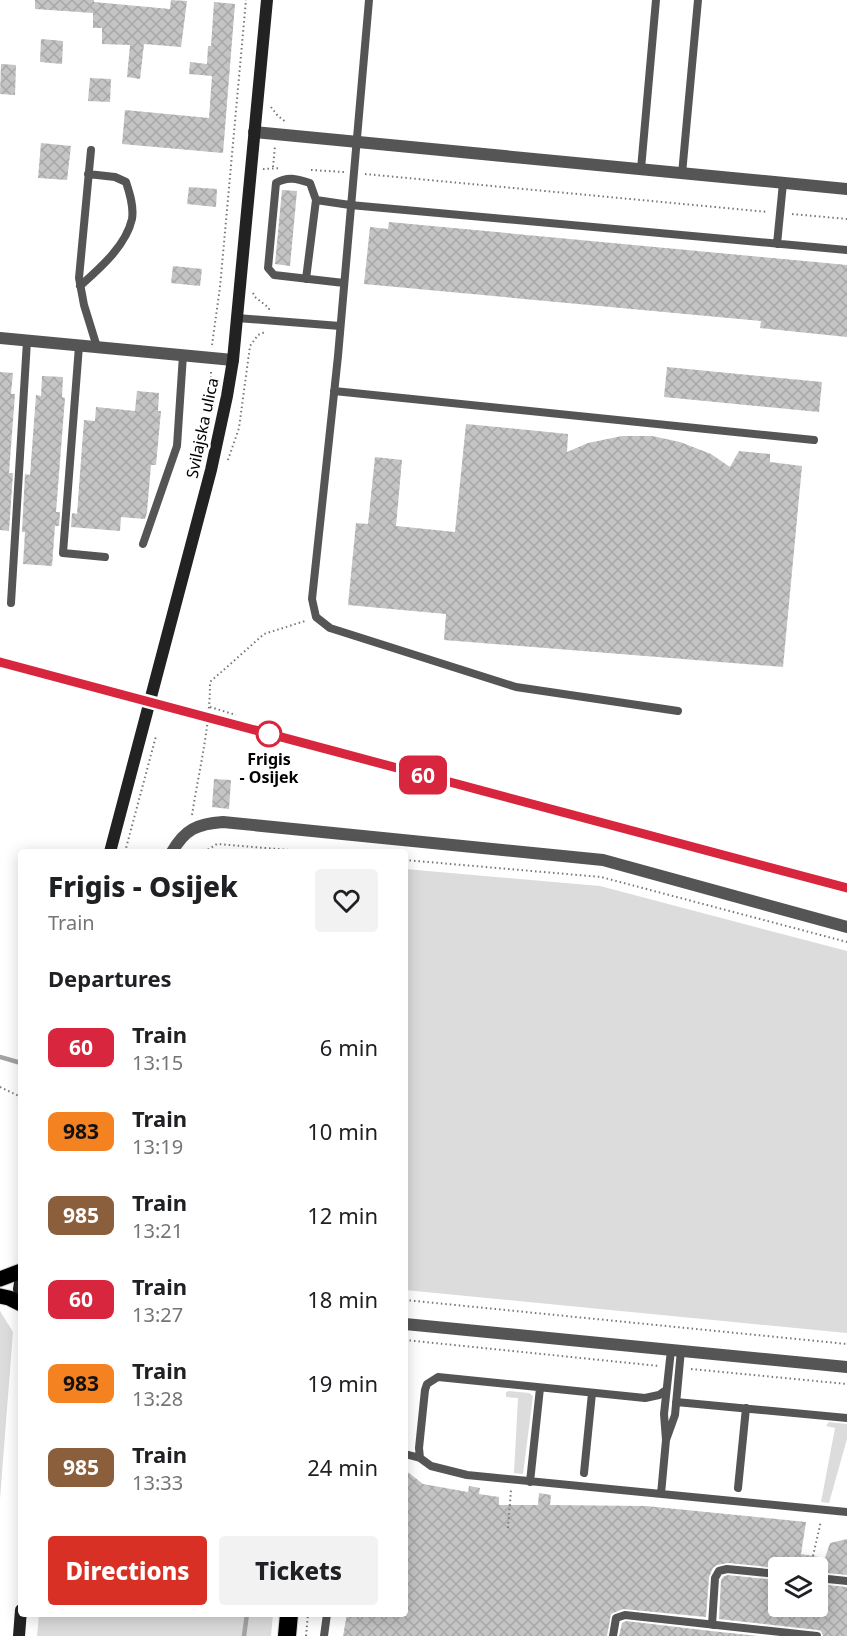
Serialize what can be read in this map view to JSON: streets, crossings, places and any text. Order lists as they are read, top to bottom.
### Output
{
  "streets": {
    "main road": ["Svilajska ulica"]
  },
  "places": ["Frigis - Osijek"],
  "page": {
    "on_map": "60",
    "heading": [
      ["Frigis - Osijek", "Train"],
      "Departures"
    ],
    "list": [
      {
        "mark": "60",
        "name": "Train",
        "note": "13:15",
        "value": "6 min"
      },
      {
        "mark": "983",
        "name": "Train",
        "note": "13:19",
        "value": "10 min"
      },
      {
        "mark": "985",
        "name": "Train",
        "note": "13:21",
        "value": "12 min"
      },
      {
        "mark": "60",
        "name": "Train",
        "note": "13:27",
        "value": "18 min"
      },
      {
        "mark": "983",
        "name": "Train",
        "note": "13:28",
        "value": "19 min"
      },
      {
        "mark": "985",
        "name": "Train",
        "note": "13:33",
        "value": "24 min"
      }
    ],
    "buttons": ["Directions", "Tickets"]
  }
}
